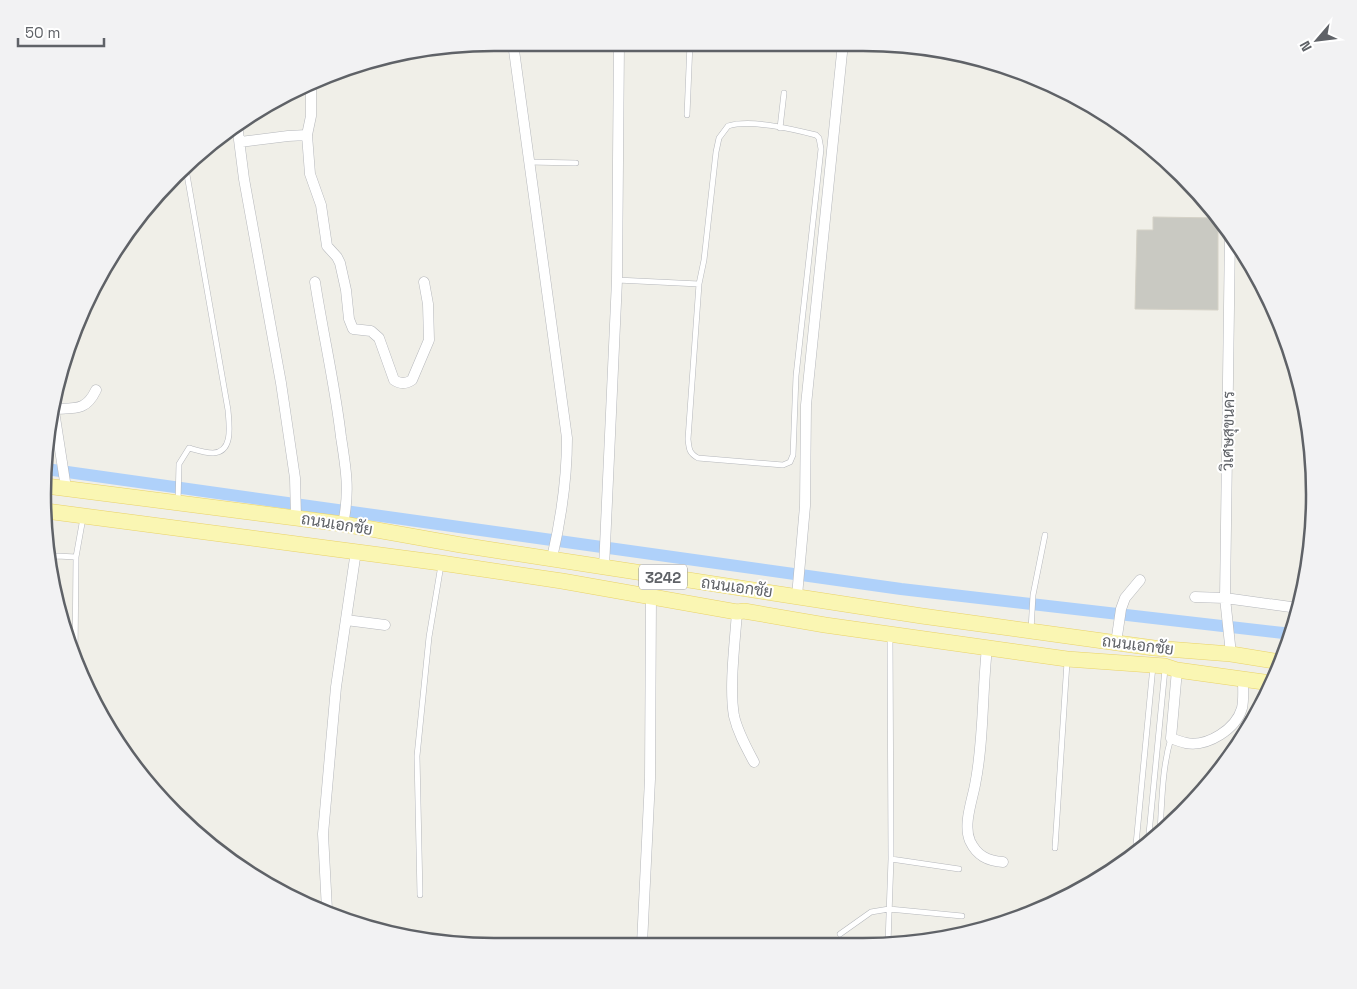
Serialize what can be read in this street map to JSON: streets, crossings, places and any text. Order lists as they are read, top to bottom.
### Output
{
  "streets": {
    "main road": ["ถนนเอกชัย", "3242"],
    "street": ["วิเศษสุขนคร"]
  },
  "crossings": [
    ["วิเศษสุขนคร", "ถนนเอกชัย"]
  ],
  "scale_bar": "50 m",
  "north": "bottom left"
}
